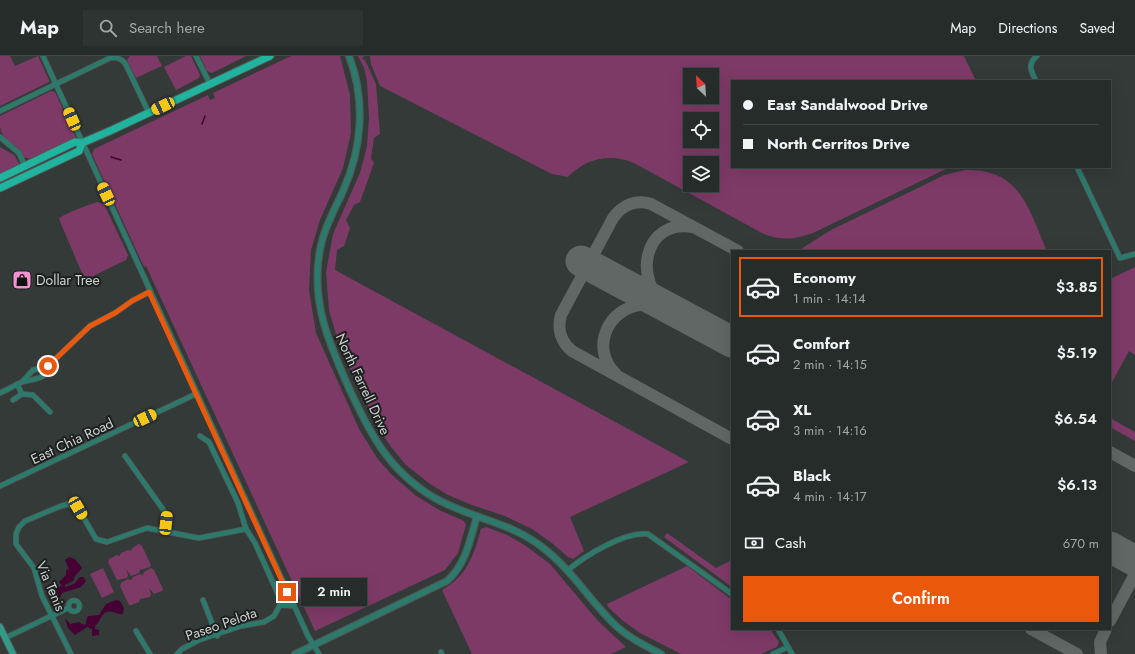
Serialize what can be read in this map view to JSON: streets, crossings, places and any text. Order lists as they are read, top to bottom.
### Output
{
  "streets": {
    "street": [
      "North Farrell Drive",
      "East Chia Road",
      "Via Tenis",
      "Paseo Pelota"
    ]
  },
  "places": {
    "shop": ["Dollar Tree"]
  },
  "north": "top left",
  "page": {
    "header": "Map",
    "search": "Search here",
    "nav": ["Map", "Directions", "Saved"],
    "banner": ["East Sandalwood Drive", "North Cerritos Drive"],
    "list": [
      {
        "name": "Economy",
        "note": "1 min · 14:14",
        "value": "$3.85"
      },
      {
        "name": "Comfort",
        "note": "2 min · 14:15",
        "value": "$5.19"
      },
      {
        "name": "XL",
        "note": "3 min · 14:16",
        "value": "$6.54"
      },
      {
        "name": "Black",
        "note": "4 min · 14:17",
        "value": "$6.13"
      }
    ],
    "pay": ["Cash", "670 m"],
    "buttons": "Confirm",
    "bubble": "2 min"
  }
}
